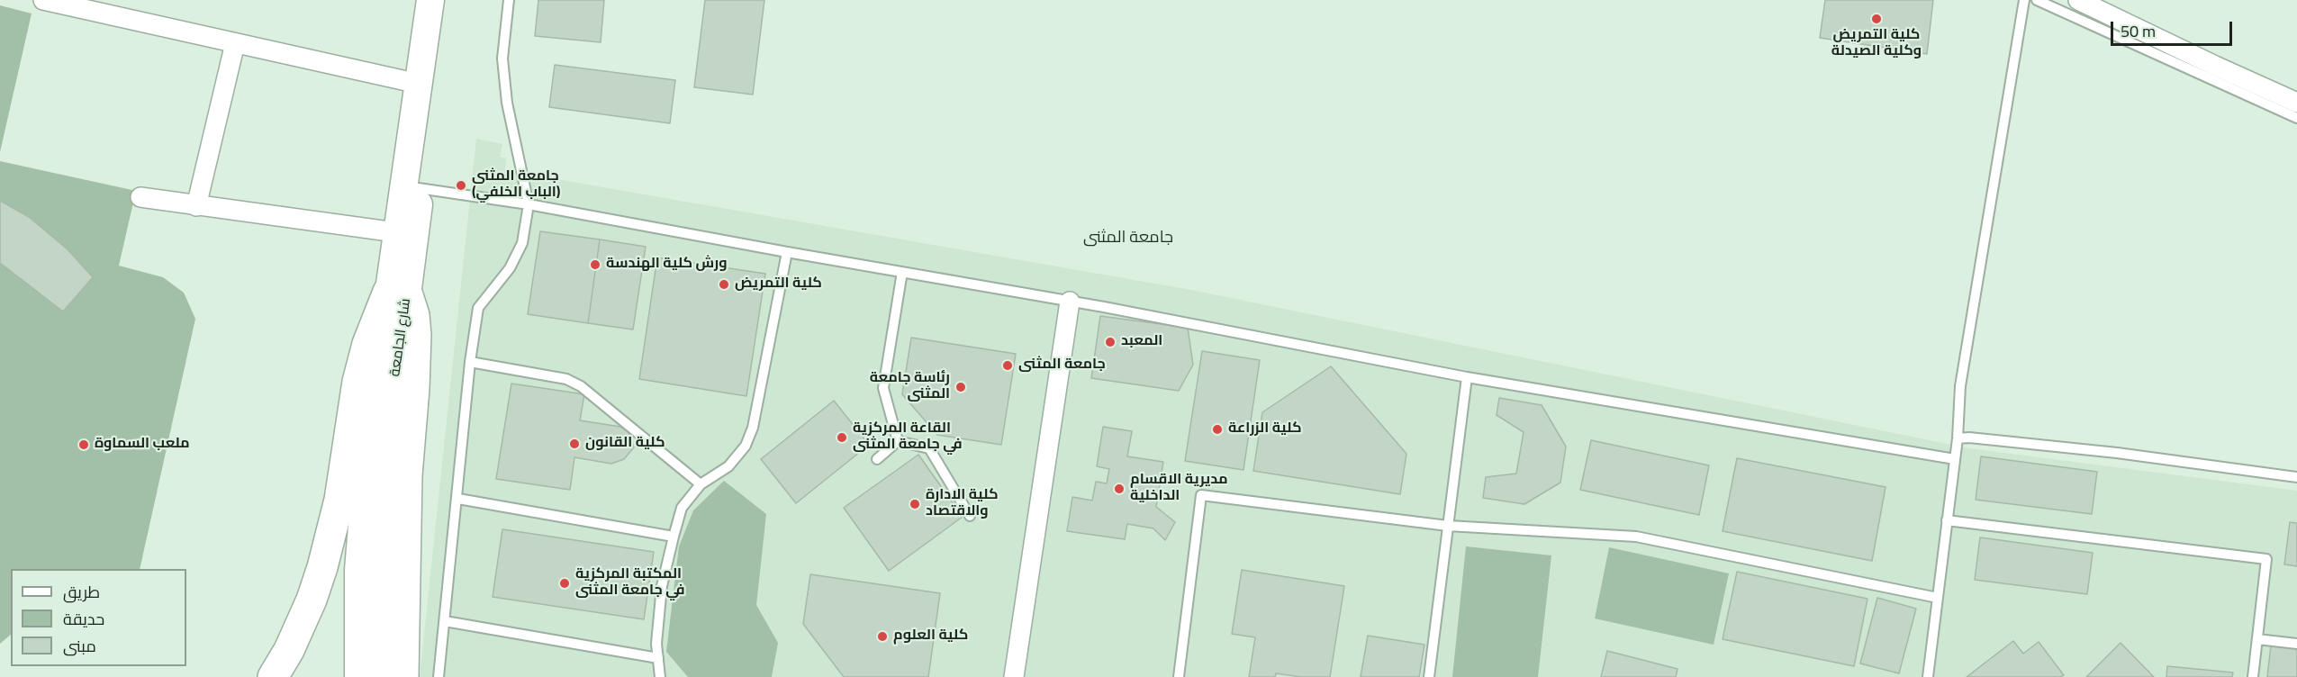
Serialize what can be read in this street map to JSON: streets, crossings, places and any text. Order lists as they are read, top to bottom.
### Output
{
  "streets": {
    "main road": ["شارع الجامعة"]
  },
  "districts": ["جامعة المثنى"],
  "places": [
    "كلية التمريض وكلية الصيدلة",
    "جامعة المثنى (الباب الخلفي)",
    "ورش كلية الهندسة",
    "كلية التمريض",
    "المعبد",
    "جامعة المثنى",
    "رئاسة جامعة المثنى",
    "كلية الزراعة",
    "القاعة المركزية في جامعة المثنى",
    "كلية القانون",
    "ملعب السماوة",
    "مديرية الاقسام الداخلية",
    "كلية الادارة والاقتصاد",
    "المكتبة المركزية في جامعة المثنى",
    "كلية العلوم"
  ],
  "legend": ["طريق", "حديقة", "مبنى"],
  "scale_bar": "50 m"
}
